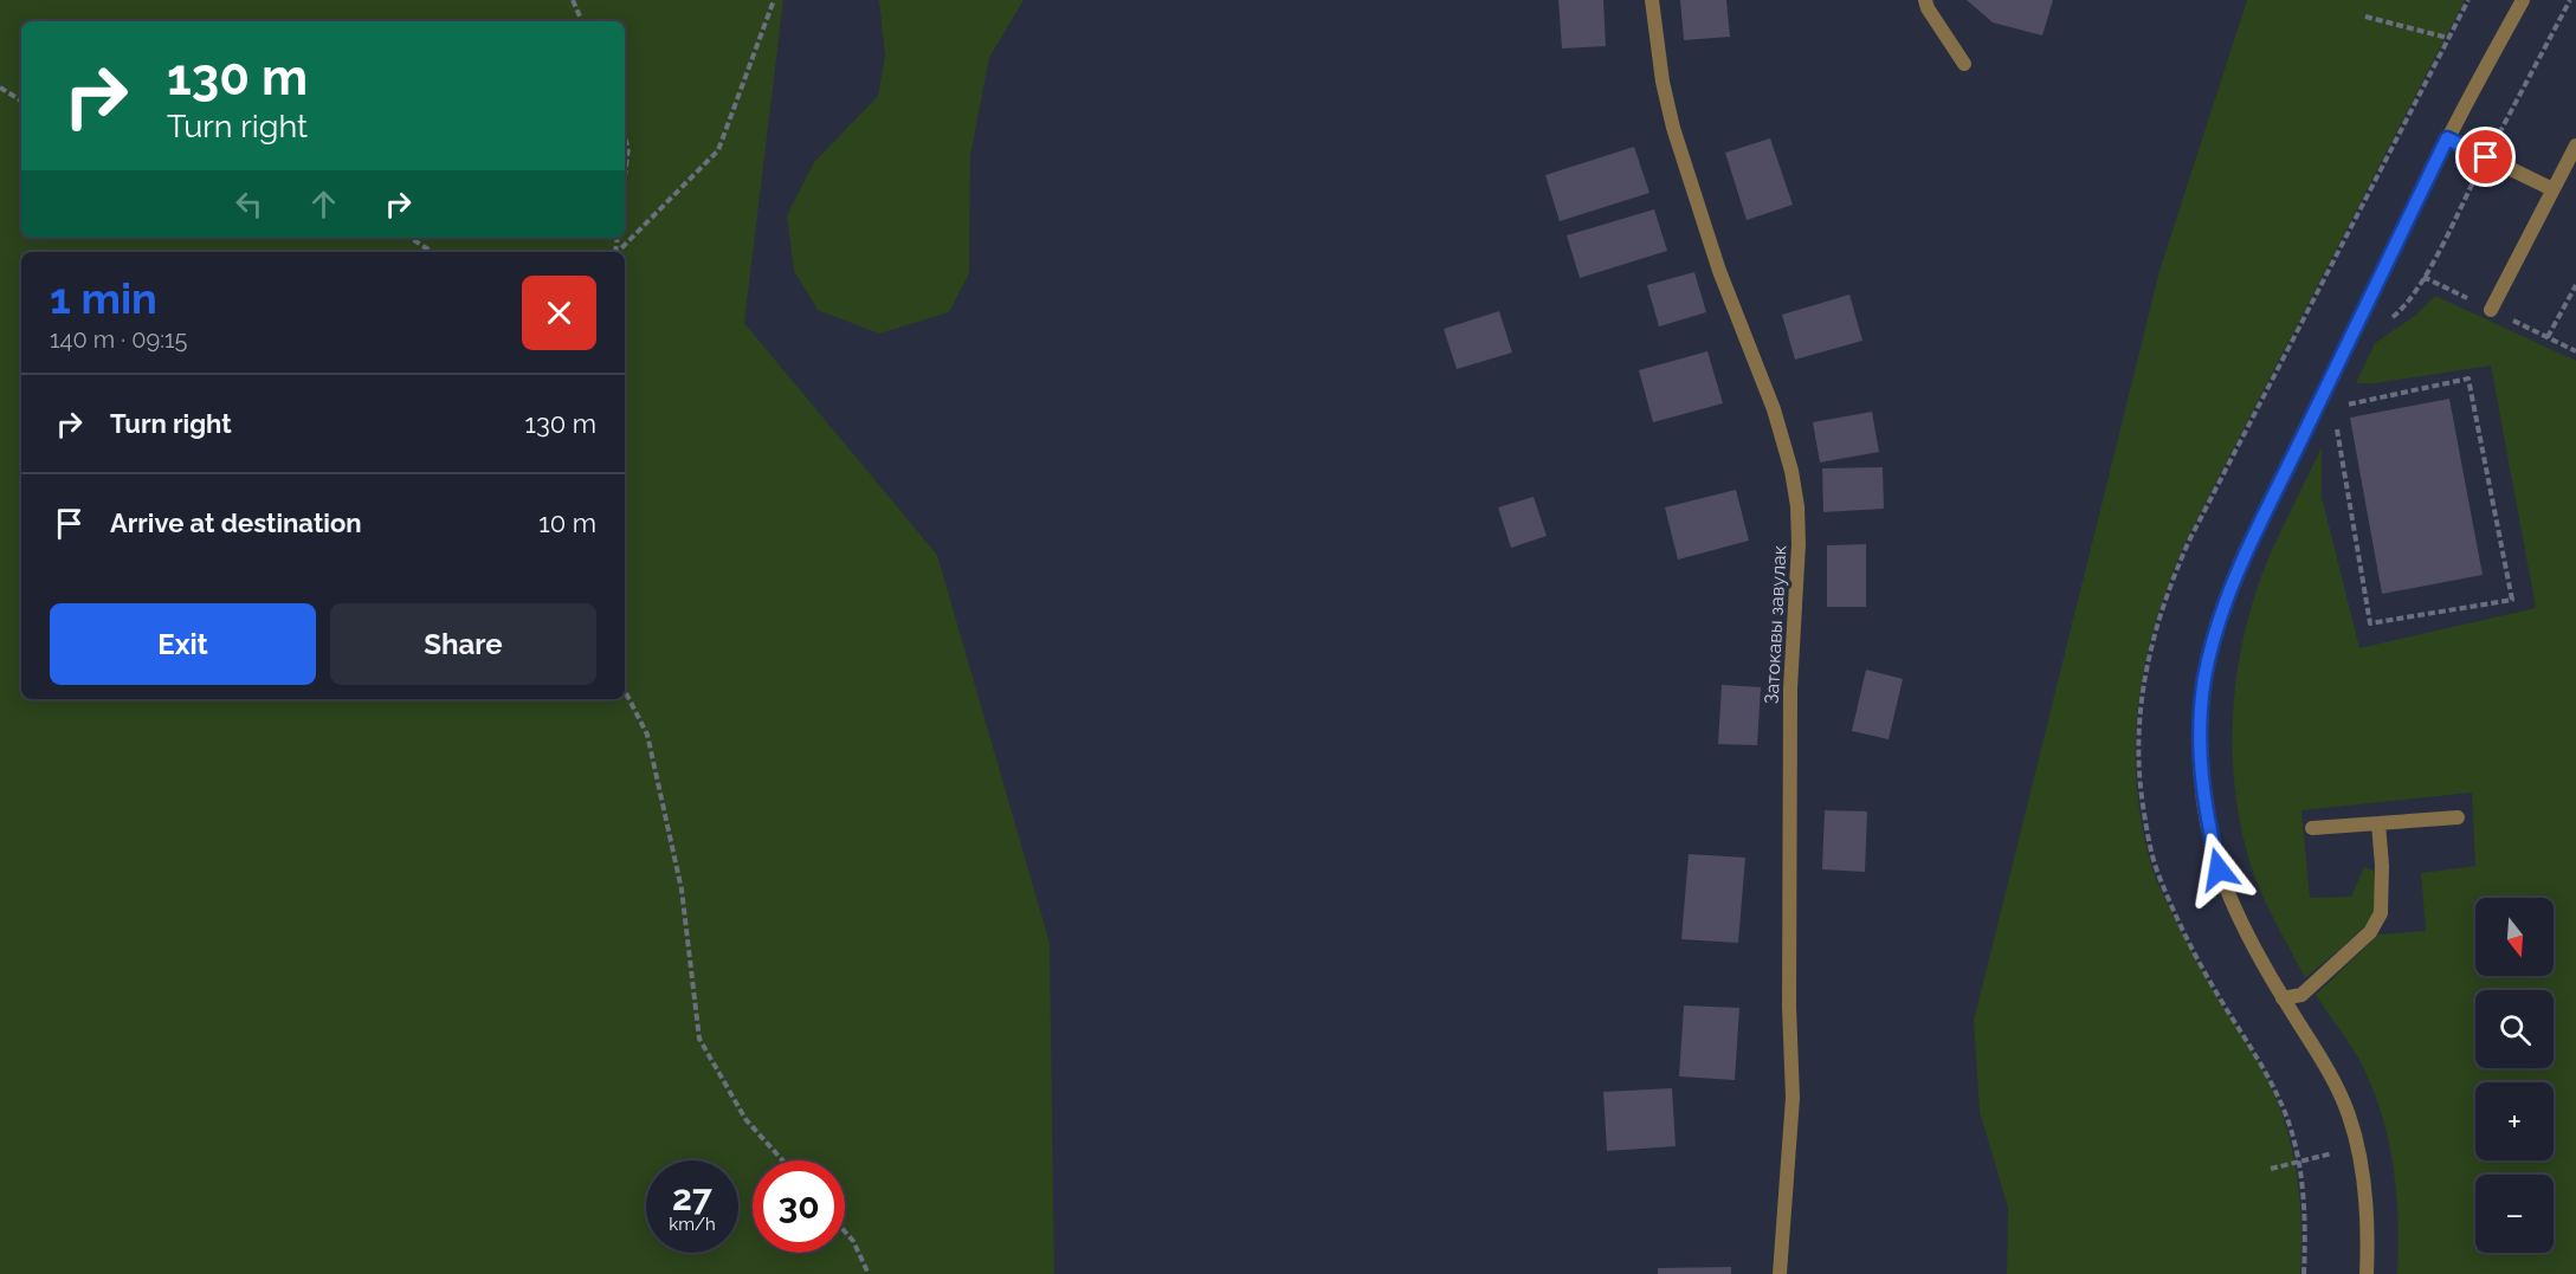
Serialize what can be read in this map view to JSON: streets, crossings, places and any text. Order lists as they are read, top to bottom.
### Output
{
  "streets": {
    "street": ["Затокавы завулак"]
  },
  "north": "bottom",
  "page": {
    "turn": ["130 m", "Turn right"],
    "heading": ["1 min", "140 m · 09:15"],
    "list": [
      {
        "name": "Turn right",
        "value": "130 m"
      },
      {
        "name": "Arrive at destination",
        "value": "10 m"
      }
    ],
    "buttons": ["Exit", "Share"],
    "map_buttons": ["+", "−"],
    "speed": "27 km/h",
    "limit": "30"
  }
}
